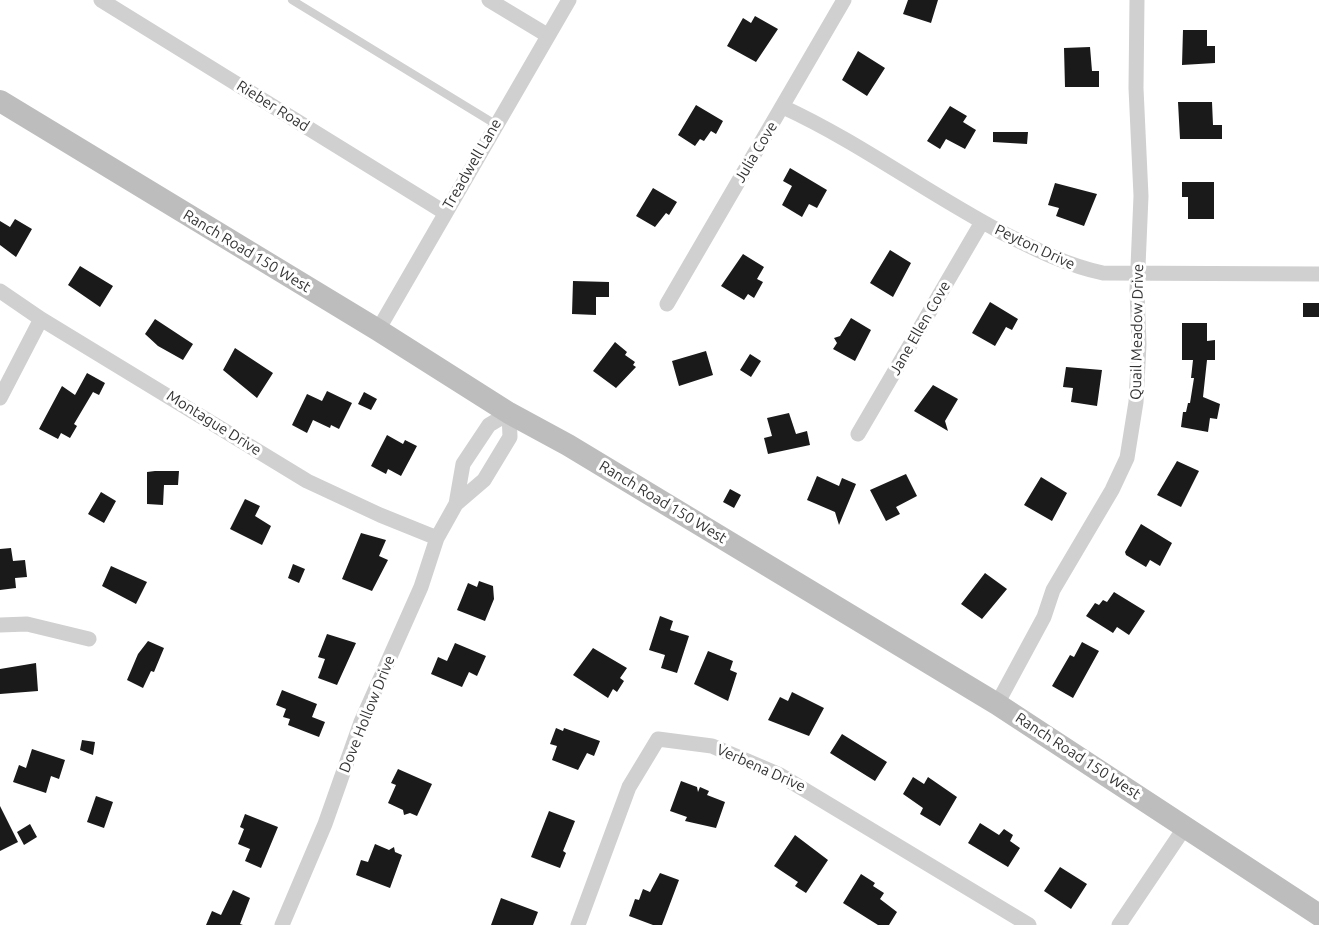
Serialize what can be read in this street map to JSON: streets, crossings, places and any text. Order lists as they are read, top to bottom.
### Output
{
  "streets": {
    "main road": ["Ranch Road 150 West"],
    "street": [
      "Rieber Road",
      "Julia Cove",
      "Treadwell Lane",
      "Peyton Drive",
      "Jane Ellen Cove",
      "Quail Meadow Drive",
      "Montague Drive",
      "Dove Hollow Drive",
      "Verbena Drive"
    ]
  },
  "crossings": [
    ["Rieber Road", "Treadwell Lane"],
    ["Julia Cove", "Peyton Drive"],
    ["Treadwell Lane", "Ranch Road 150 West"],
    ["Peyton Drive", "Jane Ellen Cove"],
    ["Peyton Drive", "Quail Meadow Drive"],
    ["Ranch Road 150 West", "Quail Meadow Drive"],
    ["Ranch Road 150 West", "Dove Hollow Drive"],
    ["Montague Drive", "Dove Hollow Drive"]
  ]
}
